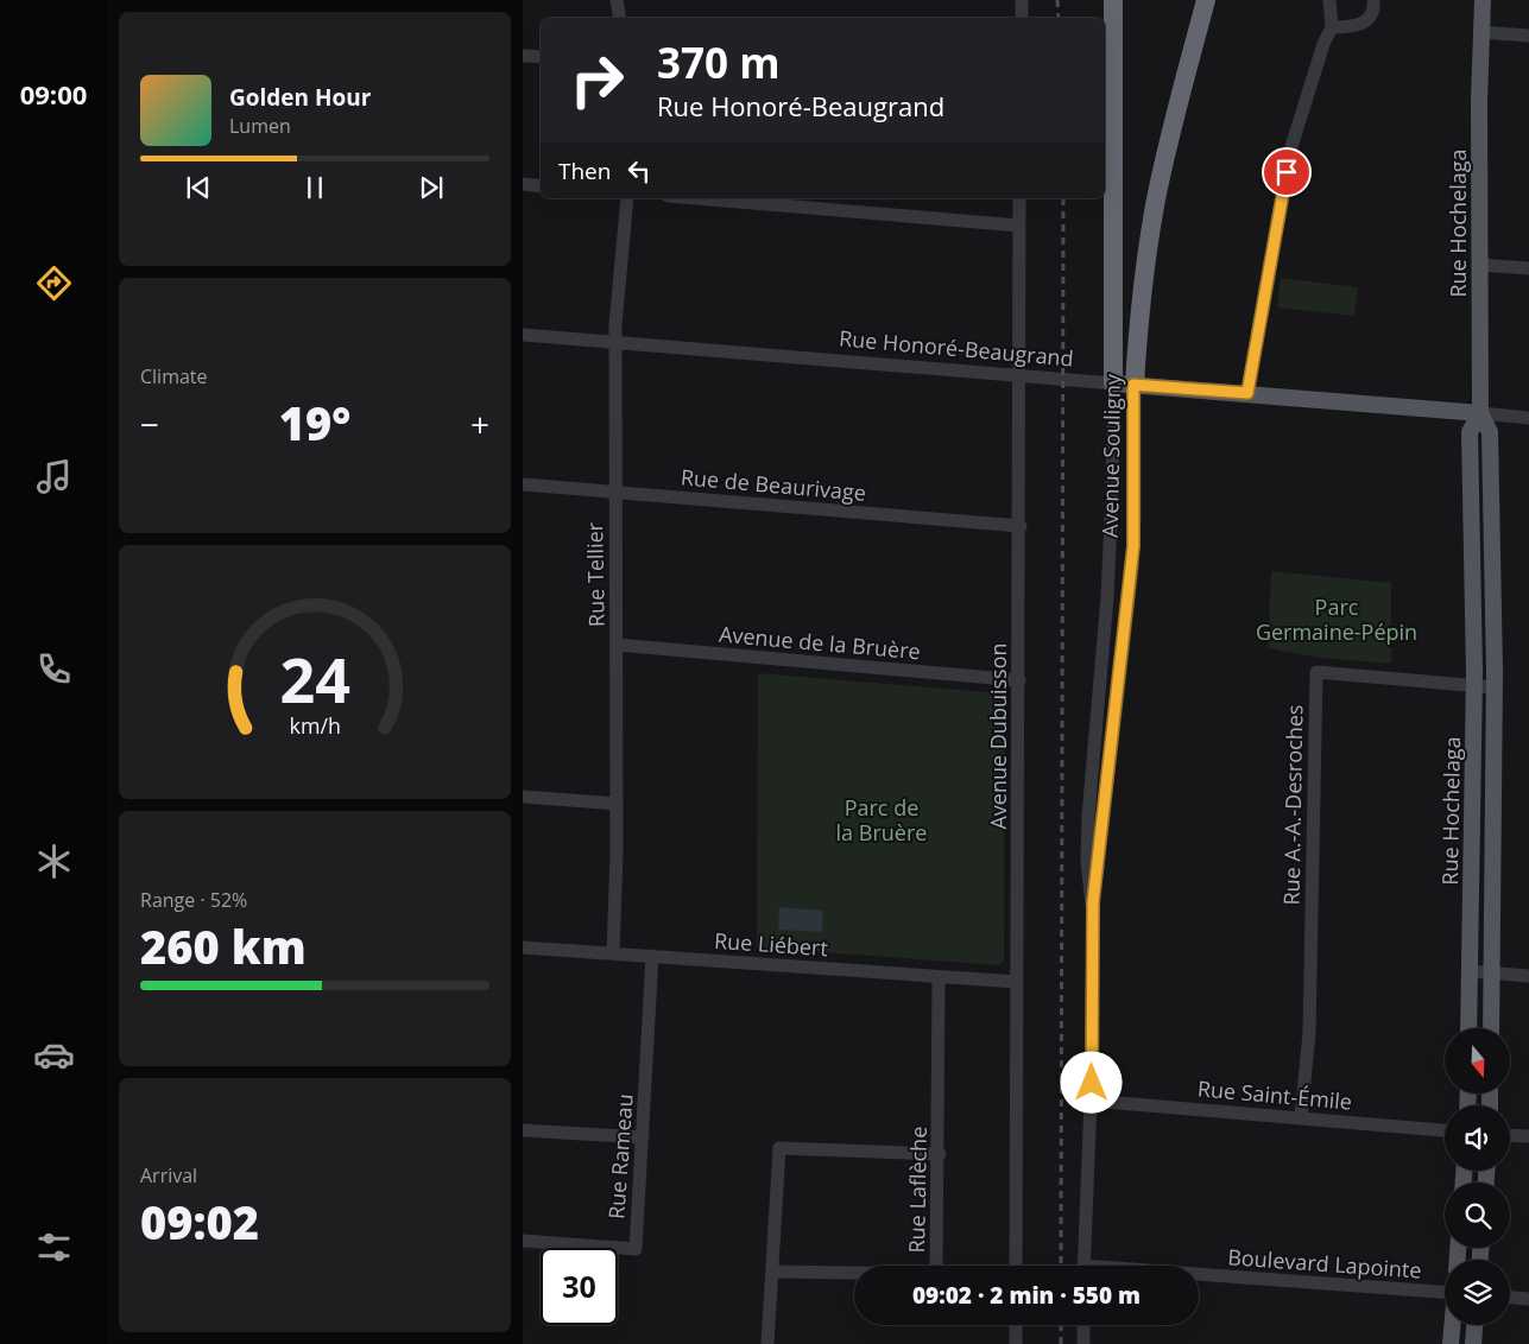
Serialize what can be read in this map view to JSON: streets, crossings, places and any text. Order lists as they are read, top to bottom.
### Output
{
  "streets": {
    "highway": ["Avenue Souligny"],
    "main road": ["Rue Hochelaga", "Rue Honoré-Beaugrand"],
    "street": [
      "Rue de Beaurivage",
      "Rue Tellier",
      "Avenue de la Bruère",
      "Avenue Dubuisson",
      "Rue A.-A.-Desroches",
      "Rue Liébert",
      "Rue Saint-Émile",
      "Rue Rameau",
      "Rue Laflèche",
      "Boulevard Lapointe"
    ]
  },
  "crossings": [
    ["Rue Hochelaga", "Rue Honoré-Beaugrand"],
    ["Rue Hochelaga", "Rue A.-A.-Desroches"],
    ["Rue Honoré-Beaugrand", "Avenue Souligny"],
    ["Rue Honoré-Beaugrand", "Rue Tellier"],
    ["Rue Honoré-Beaugrand", "Avenue Dubuisson"],
    ["Avenue Souligny", "Rue Saint-Émile"],
    ["Rue de Beaurivage", "Rue Tellier"],
    ["Rue de Beaurivage", "Avenue Dubuisson"],
    ["Rue Tellier", "Avenue de la Bruère"],
    ["Rue Tellier", "Rue Liébert"],
    ["Avenue de la Bruère", "Avenue Dubuisson"],
    ["Avenue Dubuisson", "Rue Liébert"],
    ["Rue A.-A.-Desroches", "Rue Saint-Émile"],
    ["Rue Liébert", "Rue Rameau"],
    ["Rue Liébert", "Rue Laflèche"]
  ],
  "parks": ["Parc Germaine-Pépin", "Parc de la Bruère"],
  "north": "bottom",
  "page": {
    "tabs": "09:00",
    "turn": ["370 m", "Rue Honoré-Beaugrand"],
    "song": ["Golden Hour", "Lumen"],
    "then": "Then",
    "tile": [
      "Climate",
      ["Range · 52%", "260 km"],
      ["Arrival", "09:02"]
    ],
    "heat": ["−", "19°", "+"],
    "limit": "30",
    "trip": "09:02 · 2 min · 550 m",
    "gauge": ["24", "km/h"]
  }
}
